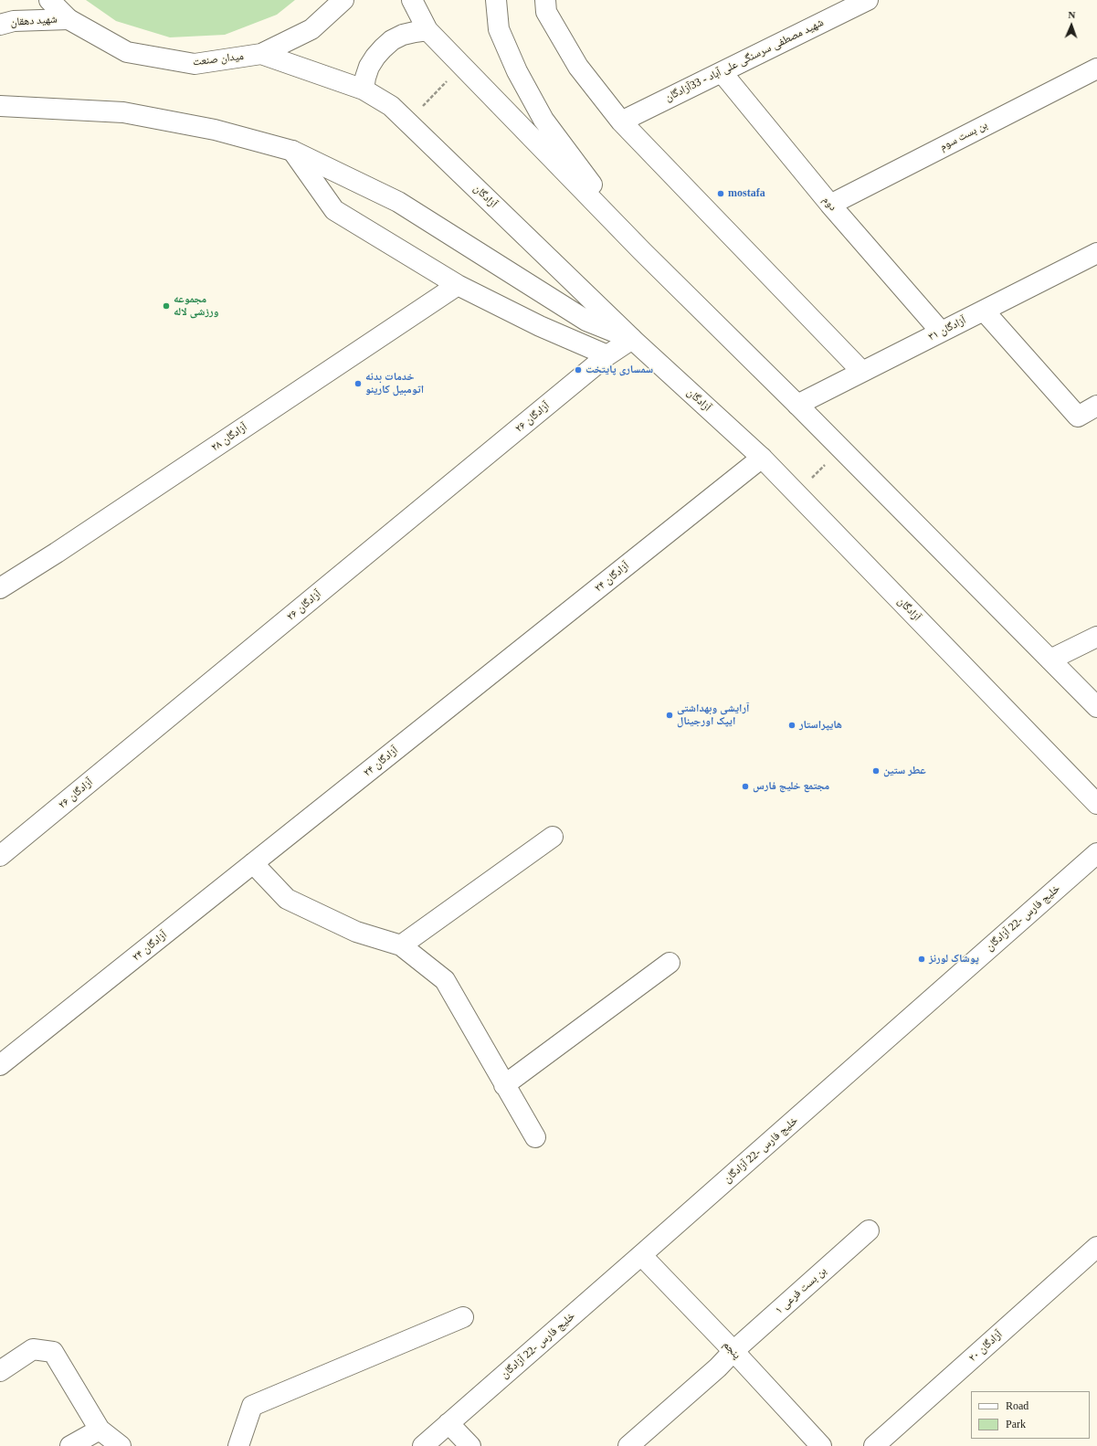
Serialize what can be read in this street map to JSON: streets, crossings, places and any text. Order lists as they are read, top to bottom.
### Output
{
  "streets": {
    "street": [
      "شهید دهقان",
      "میدان صنعت",
      "شهید مصطفی سرسنگی علی آباد - 33آزادگان",
      "بن بست سوم",
      "آزادگان",
      "دوم",
      "۳۱ آزادگان",
      "۲۶ آزادگان",
      "۲۸ آزادگان",
      "۲۴ آزادگان",
      "خلیج فارس -22 آزادگان",
      "بن بست فرعی ۱",
      "۲۰ آزادگان",
      "پنجم"
    ]
  },
  "crossings": [
    ["شهید دهقان", "میدان صنعت"],
    ["میدان صنعت", "آزادگان"],
    ["شهید مصطفی سرسنگی علی آباد - 33آزادگان", "دوم"],
    ["بن بست سوم", "دوم"],
    ["آزادگان", "۲۶ آزادگان"],
    ["آزادگان", "۲۴ آزادگان"],
    ["دوم", "۳۱ آزادگان"],
    ["خلیج فارس -22 آزادگان", "پنجم"],
    ["بن بست فرعی ۱", "پنجم"]
  ],
  "places": [
    "mostafa",
    "مجموعه ورزشی لاله",
    "سمساری پایتخت",
    "خدمات بدنه اتومبیل کارینو",
    "آرایشی وبهداشتی ایپک اورجینال",
    "هایپراستار",
    "عطر ستین",
    "مجتمع خلیج فارس",
    "پوشاک لورنز"
  ],
  "legend": ["Road", "Park"],
  "north": "top"
}
